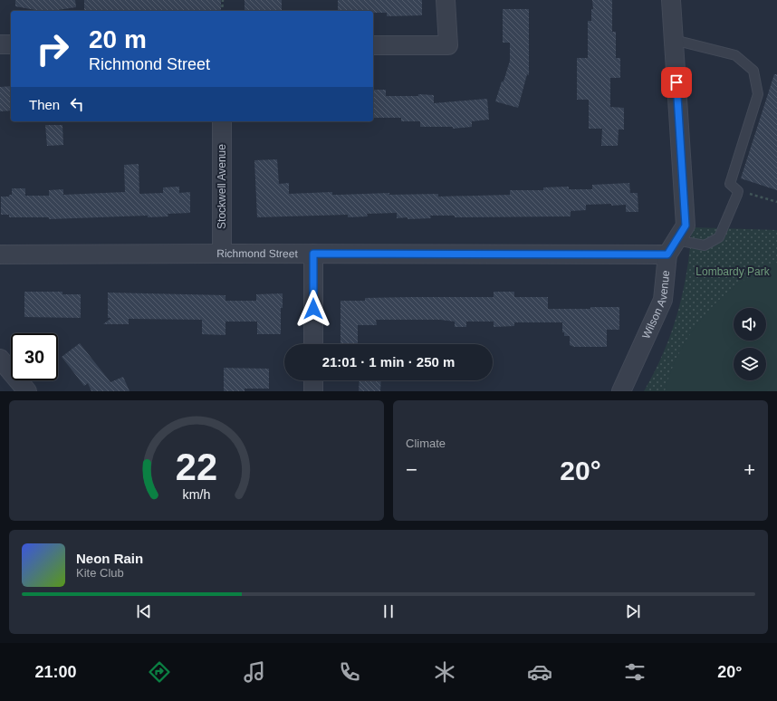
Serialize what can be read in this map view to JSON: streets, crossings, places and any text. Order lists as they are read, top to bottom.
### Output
{
  "streets": {
    "street": ["Stockwell Avenue", "Richmond Street", "Wilson Avenue"]
  },
  "crossings": [
    ["Stockwell Avenue", "Richmond Street"],
    ["Richmond Street", "Wilson Avenue"]
  ],
  "parks": ["Lombardy Park"],
  "page": {
    "turn": ["20 m", "Richmond Street"],
    "then": "Then",
    "limit": "30",
    "trip": "21:01 · 1 min · 250 m",
    "tile": "Climate",
    "heat": ["−", "20°", "+"],
    "song": ["Neon Rain", "Kite Club"],
    "tabs": ["21:00", "20°"],
    "gauge": ["22", "km/h"]
  }
}
